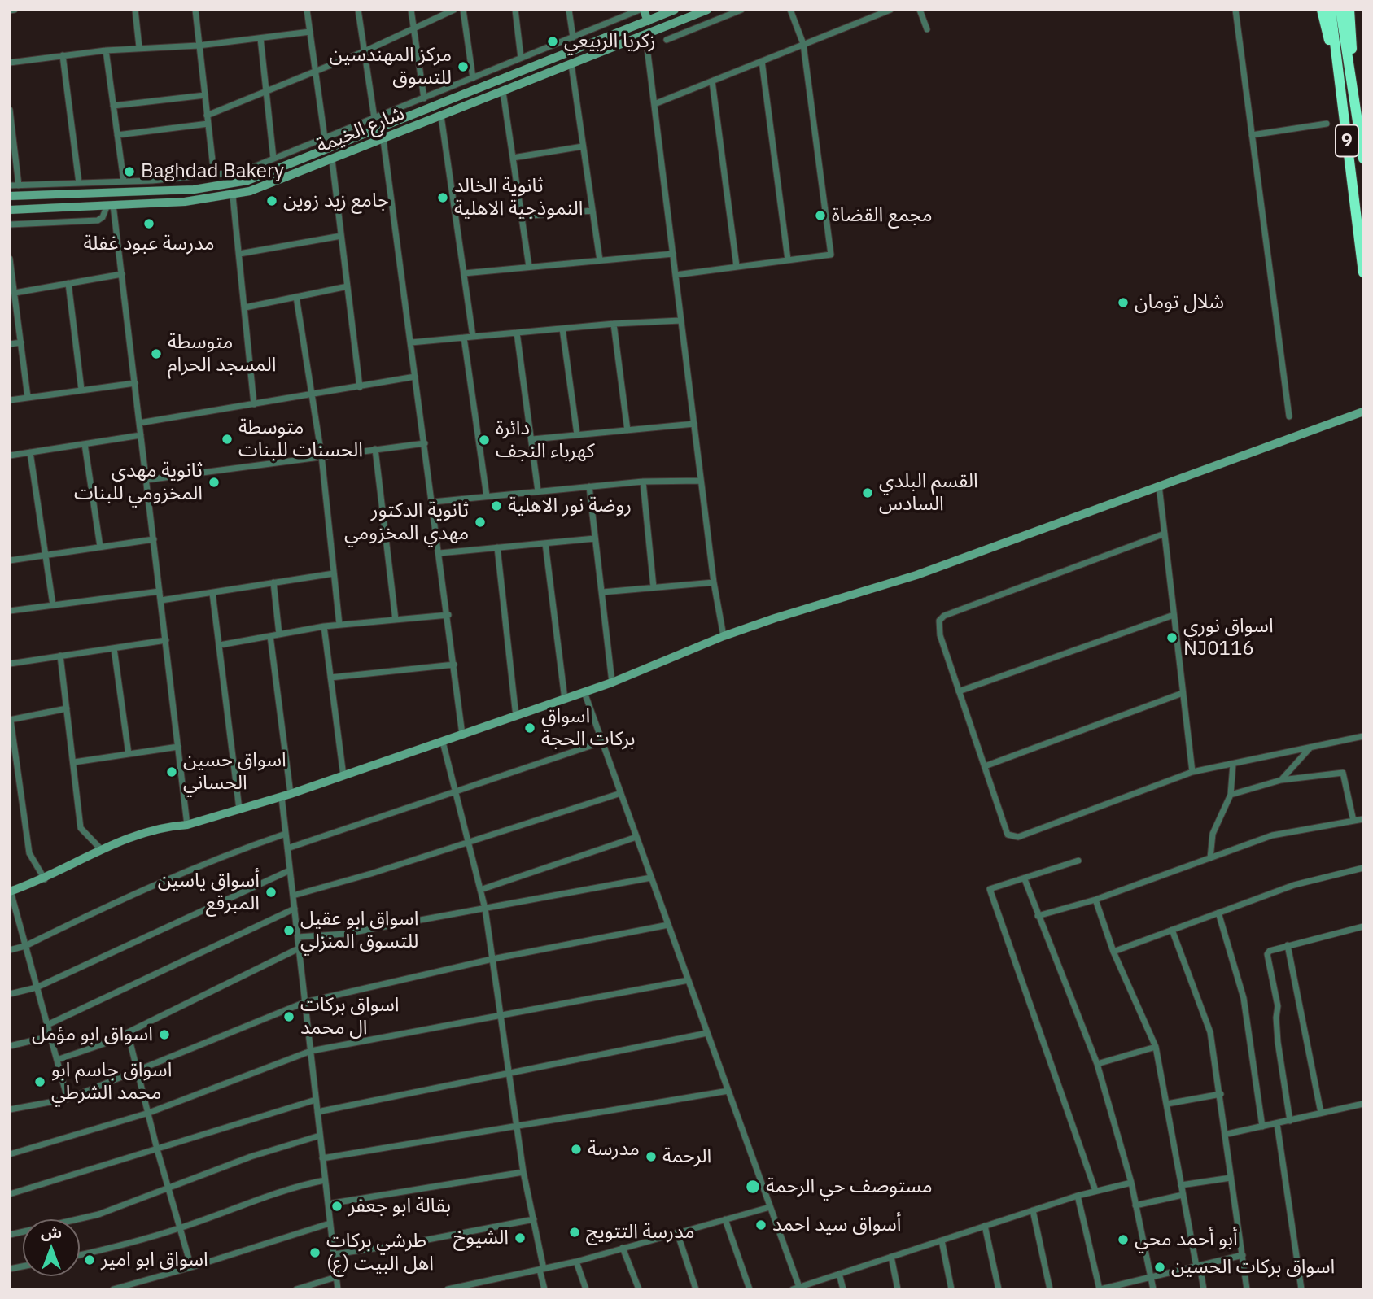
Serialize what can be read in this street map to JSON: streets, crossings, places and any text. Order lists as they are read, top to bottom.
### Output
{
  "streets": {
    "highway": ["9"],
    "street": ["شارع الخيمة"]
  },
  "places": [
    "زكريا الربيعي",
    "مركز المهندسين للتسوق",
    "Baghdad Bakery",
    "ثانوية الخالد النموذجية الاهلية",
    "جامع زيد زوين",
    "مجمع القضاة",
    "مدرسة عبود غفلة",
    "شلال تومان",
    "متوسطة المسجد الحرام",
    "متوسطة الحسنات للبنات",
    "دائرة كهرباء النجف",
    "ثانوية مهدي المخزومي للبنات",
    "القسم البلدي السادس",
    "روضة نور الاهلية",
    "ثانوية الدكتور مهدي المخزومي",
    "اسواق نوري NJ0116",
    "اسواق بركات الحجة",
    "اسواق حسين الحساني",
    "أسواق ياسين المبرقع",
    "اسواق ابو عقيل للتسوق المنزلي",
    "اسواق بركات ال محمد",
    "اسواق ابو مؤمل",
    "اسواق جاسم ابو محمد الشرطي",
    "مدرسة",
    "الرحمة",
    "مستوصف حي الرحمة",
    "بقالة ابو جعفر",
    "أسواق سيد احمد",
    "مدرسة التتويج",
    "الشيوخ",
    "أبو أحمد محي",
    "طرشي بركات اهل البيت (ع)",
    "اسواق ابو امير",
    "اسواق بركات الحسين"
  ],
  "north": "top"
}
